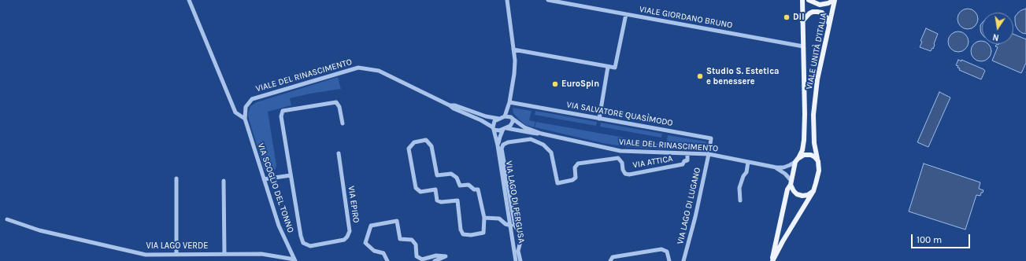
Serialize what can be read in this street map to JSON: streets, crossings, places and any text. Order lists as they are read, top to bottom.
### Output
{
  "streets": {
    "main road": ["VIALE UNITÀ D'ITALIA"],
    "street": [
      "VIALE GIORDANO BRUNO",
      "VIALE DEL RINASCIMENTO",
      "VIA SALVATORE QUASÌMODO",
      "VIA ATTICA",
      "VIA SCOGLIO DEL TONNO",
      "VIA LAGO DI PERGUSA",
      "VIA EPIRO",
      "VIA LAGO DI LUGANO",
      "VIA LAGO VERDE"
    ]
  },
  "crossings": [
    ["VIALE GIORDANO BRUNO", "VIALE UNITÀ D'ITALIA"],
    ["VIALE UNITÀ D'ITALIA", "VIALE DEL RINASCIMENTO"],
    ["VIALE DEL RINASCIMENTO", "VIA ATTICA"],
    ["VIALE DEL RINASCIMENTO", "VIA SCOGLIO DEL TONNO"],
    ["VIALE DEL RINASCIMENTO", "VIA LAGO DI PERGUSA"],
    ["VIALE DEL RINASCIMENTO", "VIA LAGO DI LUGANO"],
    ["VIA SCOGLIO DEL TONNO", "VIA LAGO VERDE"]
  ],
  "places": ["Dil", "Studio S. Estetica e benessere", "EuroSpin"],
  "scale_bar": "100 m",
  "north": "bottom"
}
